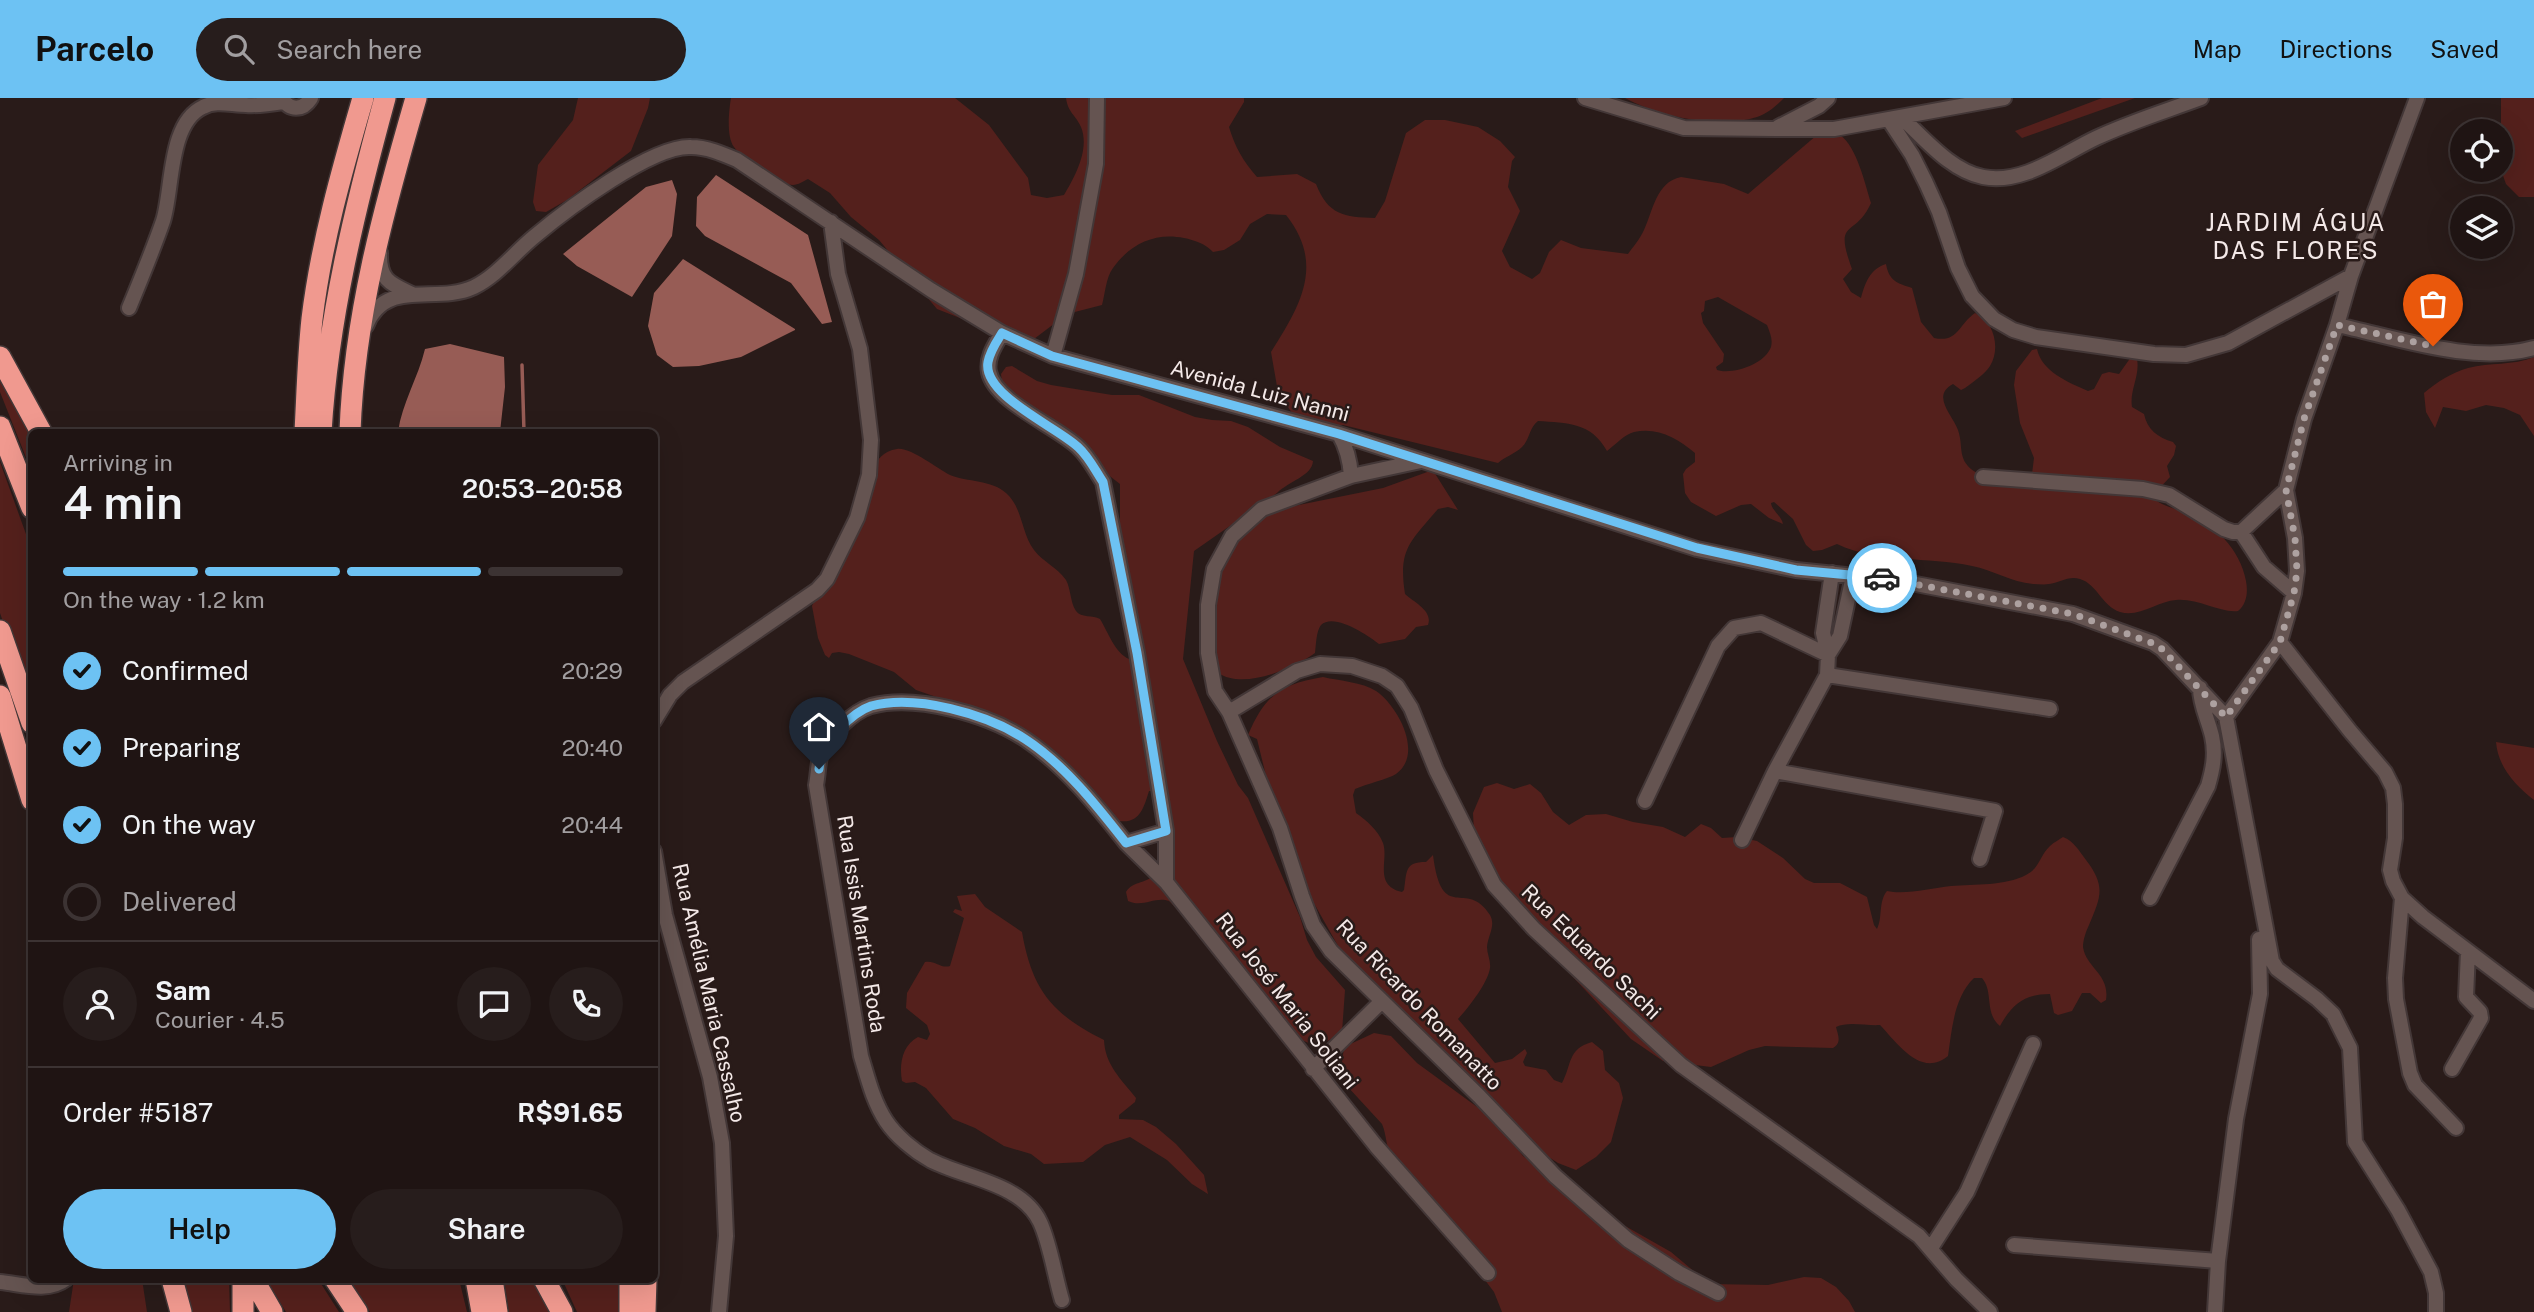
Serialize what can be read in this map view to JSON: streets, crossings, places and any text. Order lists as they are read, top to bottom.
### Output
{
  "streets": {
    "street": [
      "Avenida Luiz Nanni",
      "Rua Issis Martins Roda",
      "Rua Eduardo Sachi",
      "Rua Amélia Maria Cassalho",
      "Rua José Maria Soliani",
      "Rua Ricardo Romanatto"
    ]
  },
  "crossings": [
    ["Avenida Luiz Nanni", "Rua Ricardo Romanatto"],
    ["Rua Issis Martins Roda", "Rua José Maria Soliani"],
    ["Rua Eduardo Sachi", "Rua Ricardo Romanatto"]
  ],
  "districts": ["JARDIM ÁGUA DAS FLORES"],
  "page": {
    "header": "Parcelo",
    "search": "Search here",
    "nav": ["Map", "Directions", "Saved"],
    "heading": ["4 min", "Arriving in", "20:53–20:58"],
    "panel": [
      "Sam",
      "Courier · 4.5",
      "Order #5187",
      "R$91.65"
    ],
    "bar": "On the way · 1.2 km",
    "list": [
      ["Confirmed", "20:29"],
      ["Preparing", "20:40"],
      ["On the way", "20:44"],
      "Delivered"
    ],
    "buttons": ["Help", "Share"]
  }
}
